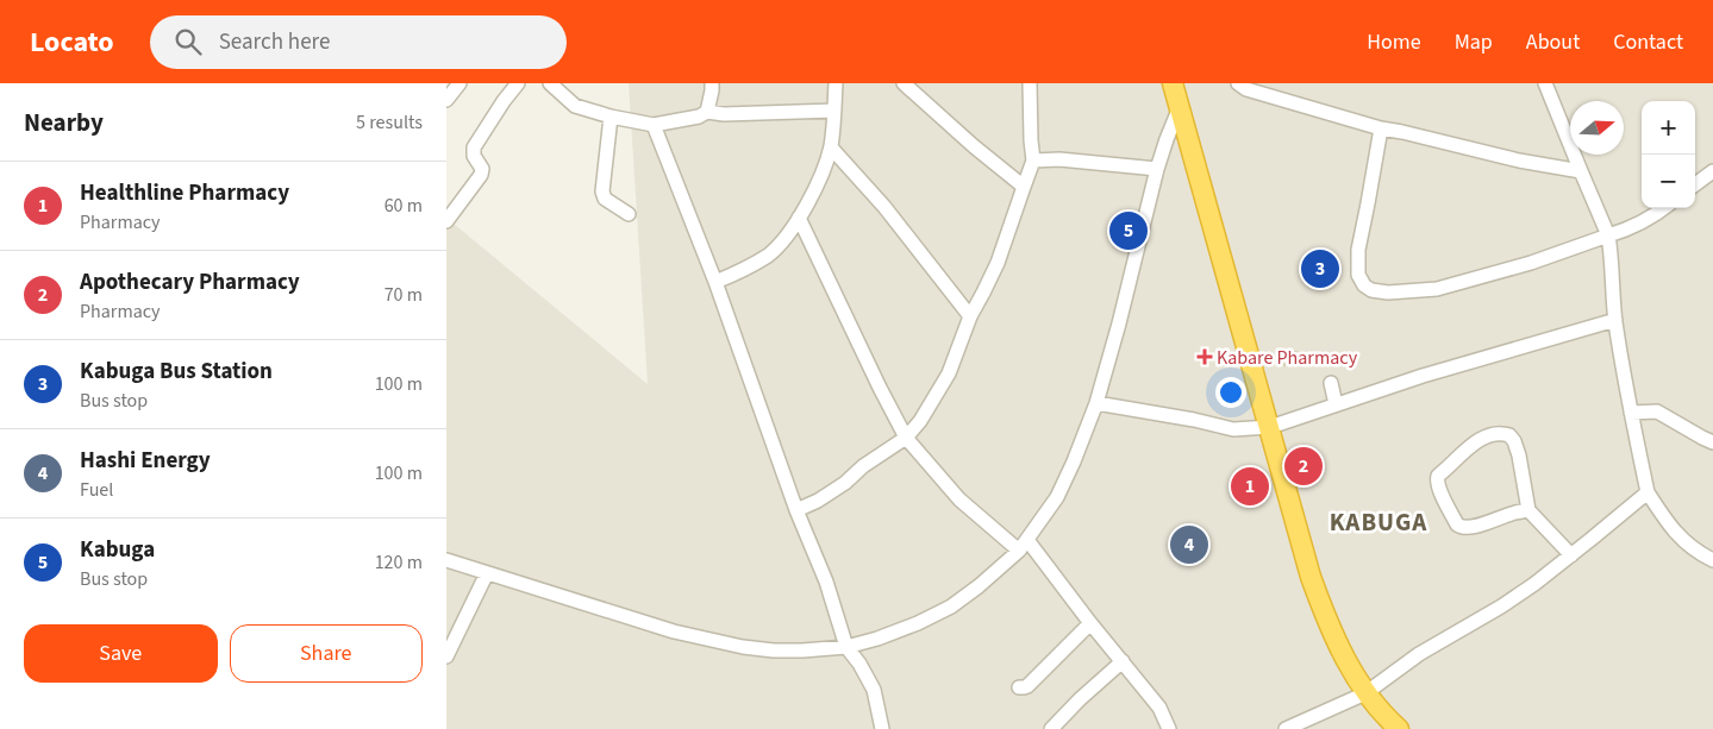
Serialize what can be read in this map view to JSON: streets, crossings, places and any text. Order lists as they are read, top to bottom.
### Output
{
  "districts": ["KABUGA"],
  "places": {
    "health": ["Kabare Pharmacy"]
  },
  "north": "right",
  "page": {
    "header": "Locato",
    "search": "Search here",
    "nav": [
      "Home",
      "Map",
      "About",
      "Contact"
    ],
    "heading": ["Nearby", "5 results"],
    "map_buttons": ["+", "−"],
    "list": [
      {
        "mark": "1",
        "name": "Healthline Pharmacy",
        "note": "Pharmacy",
        "value": "60 m"
      },
      {
        "mark": "2",
        "name": "Apothecary Pharmacy",
        "note": "Pharmacy",
        "value": "70 m"
      },
      {
        "mark": "3",
        "name": "Kabuga Bus Station",
        "note": "Bus stop",
        "value": "100 m"
      },
      {
        "mark": "4",
        "name": "Hashi Energy",
        "note": "Fuel",
        "value": "100 m"
      },
      {
        "mark": "5",
        "name": "Kabuga",
        "note": "Bus stop",
        "value": "120 m"
      }
    ],
    "pins": [
      "5",
      "3",
      "2",
      "1",
      "4"
    ],
    "buttons": ["Save", "Share"]
  }
}
